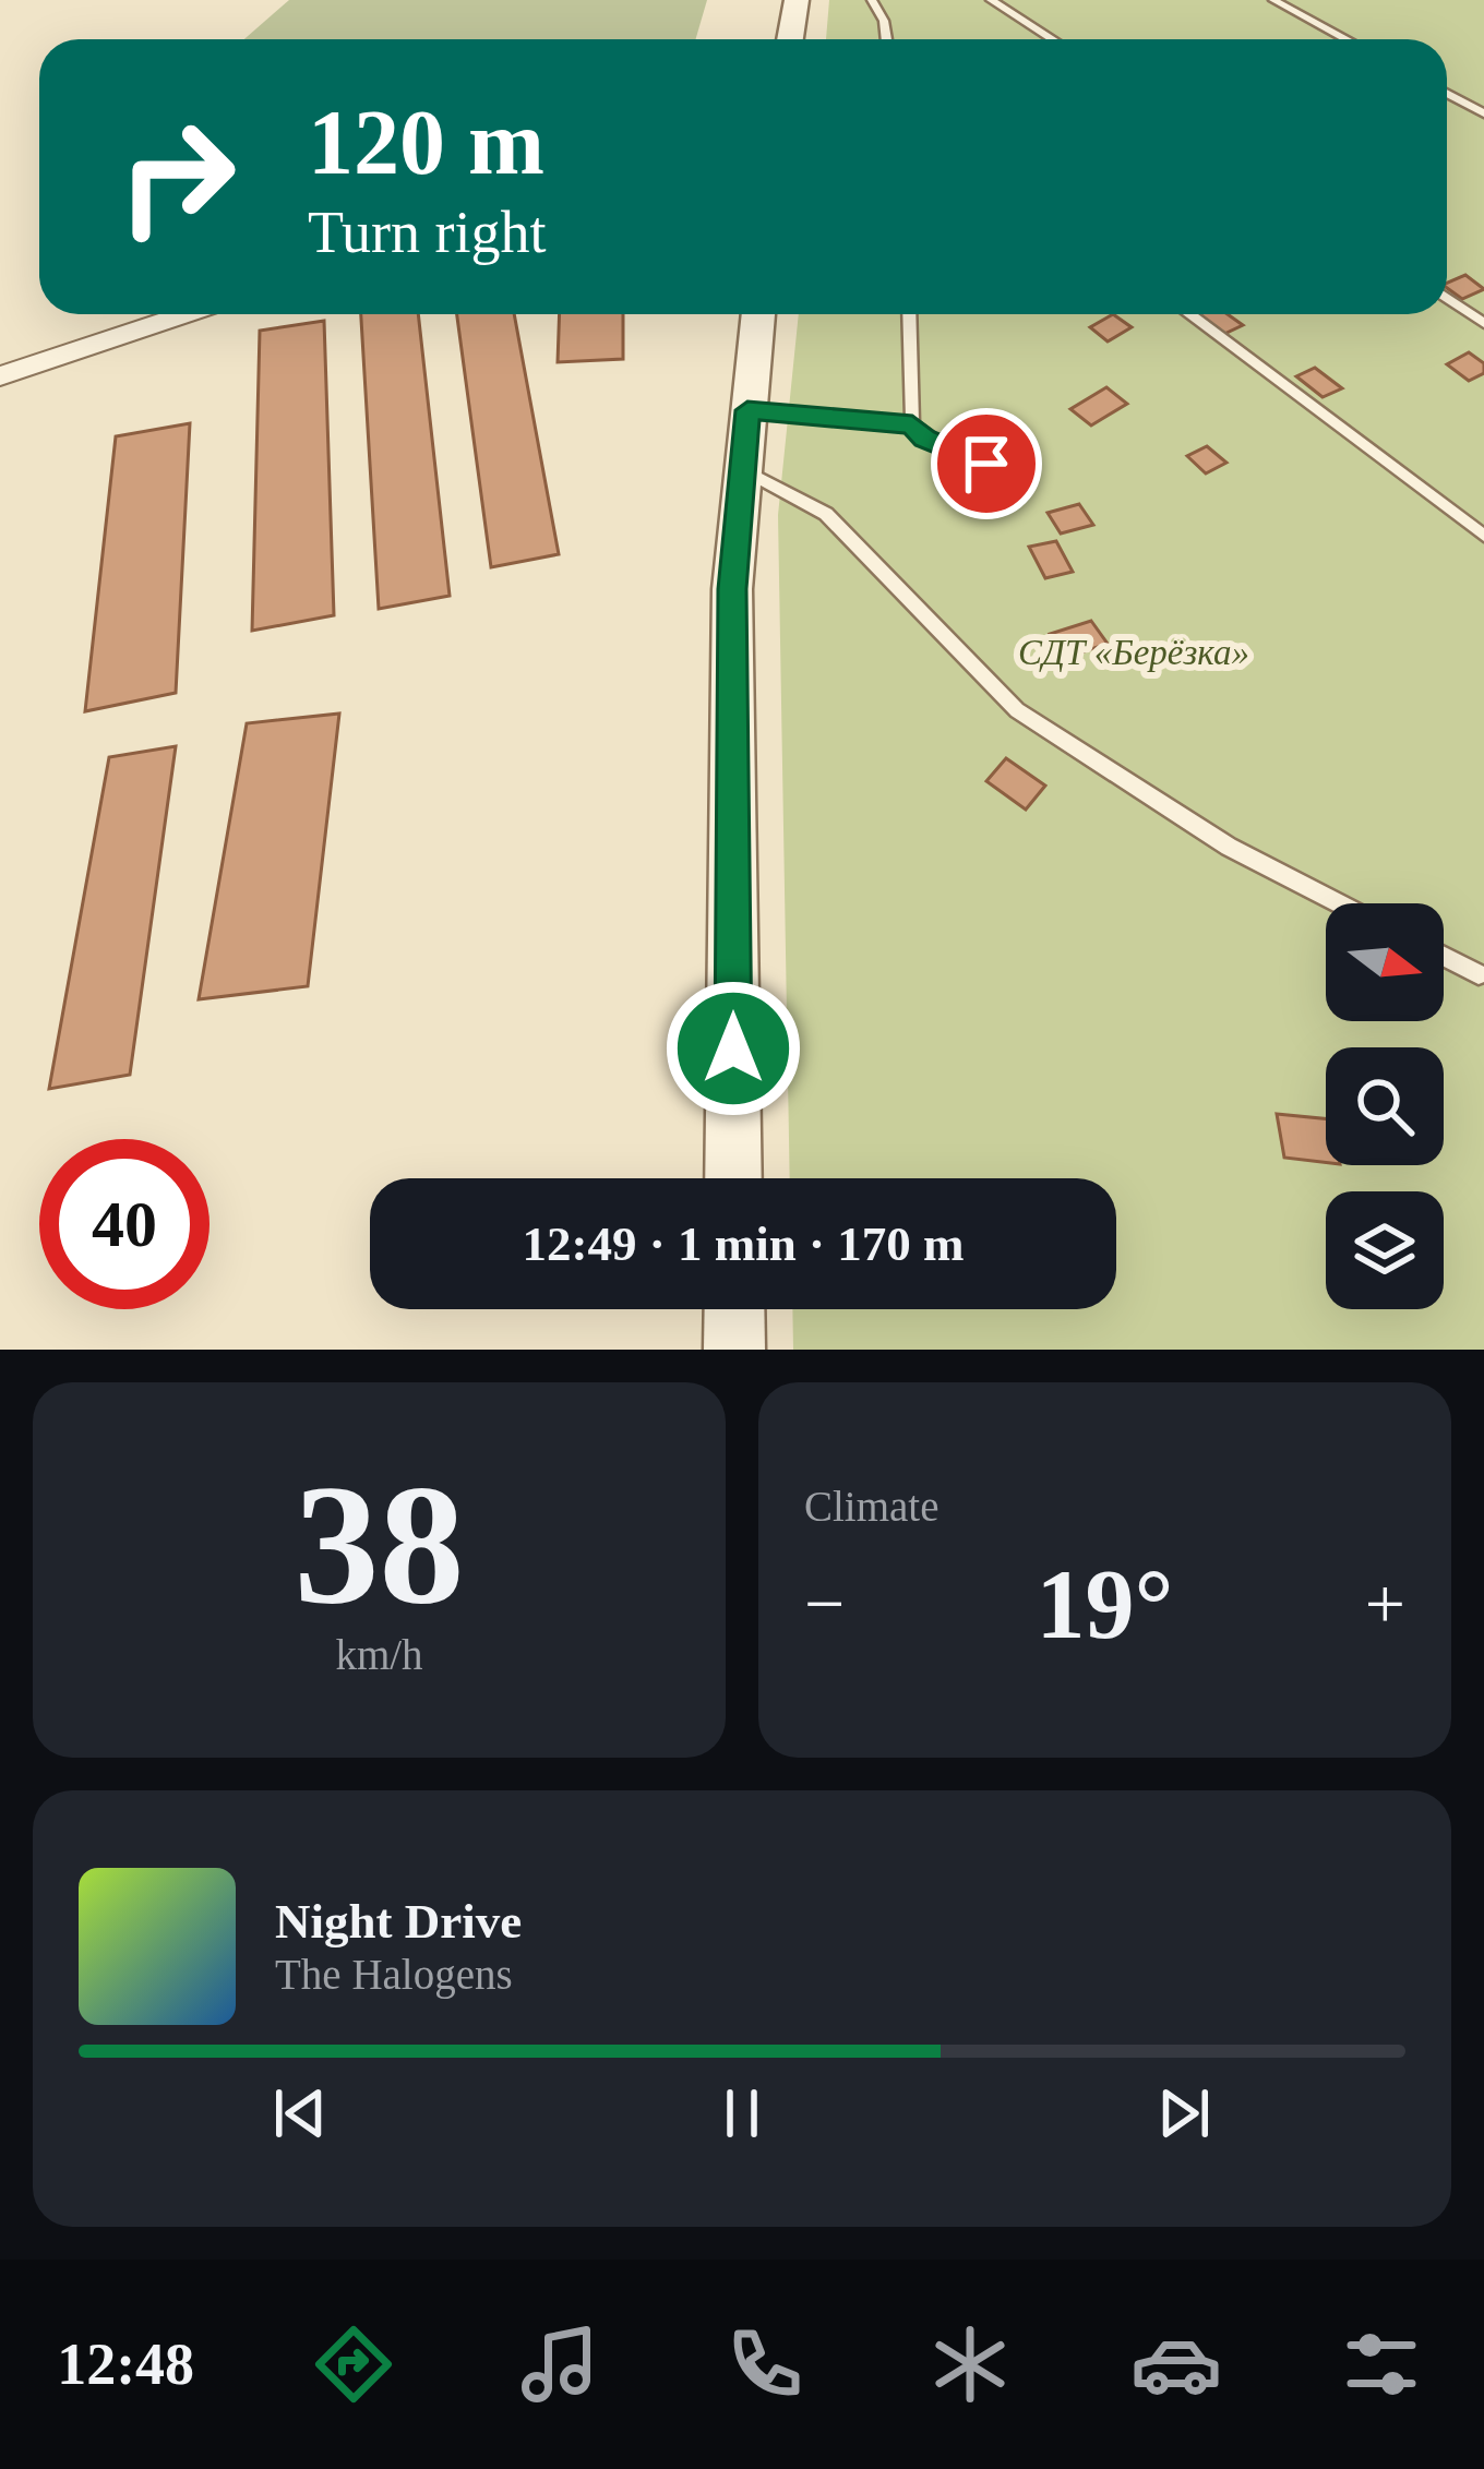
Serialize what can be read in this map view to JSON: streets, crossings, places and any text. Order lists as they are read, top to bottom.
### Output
{
  "parks": ["СДТ «Берёзка»"],
  "north": "right",
  "page": {
    "turn": ["120 m", "Turn right"],
    "limit": "40",
    "trip": "12:49 · 1 min · 170 m",
    "tile": [
      ["38", "km/h"],
      "Climate"
    ],
    "heat": ["−", "19°", "+"],
    "song": ["Night Drive", "The Halogens"],
    "tabs": "12:48"
  }
}
